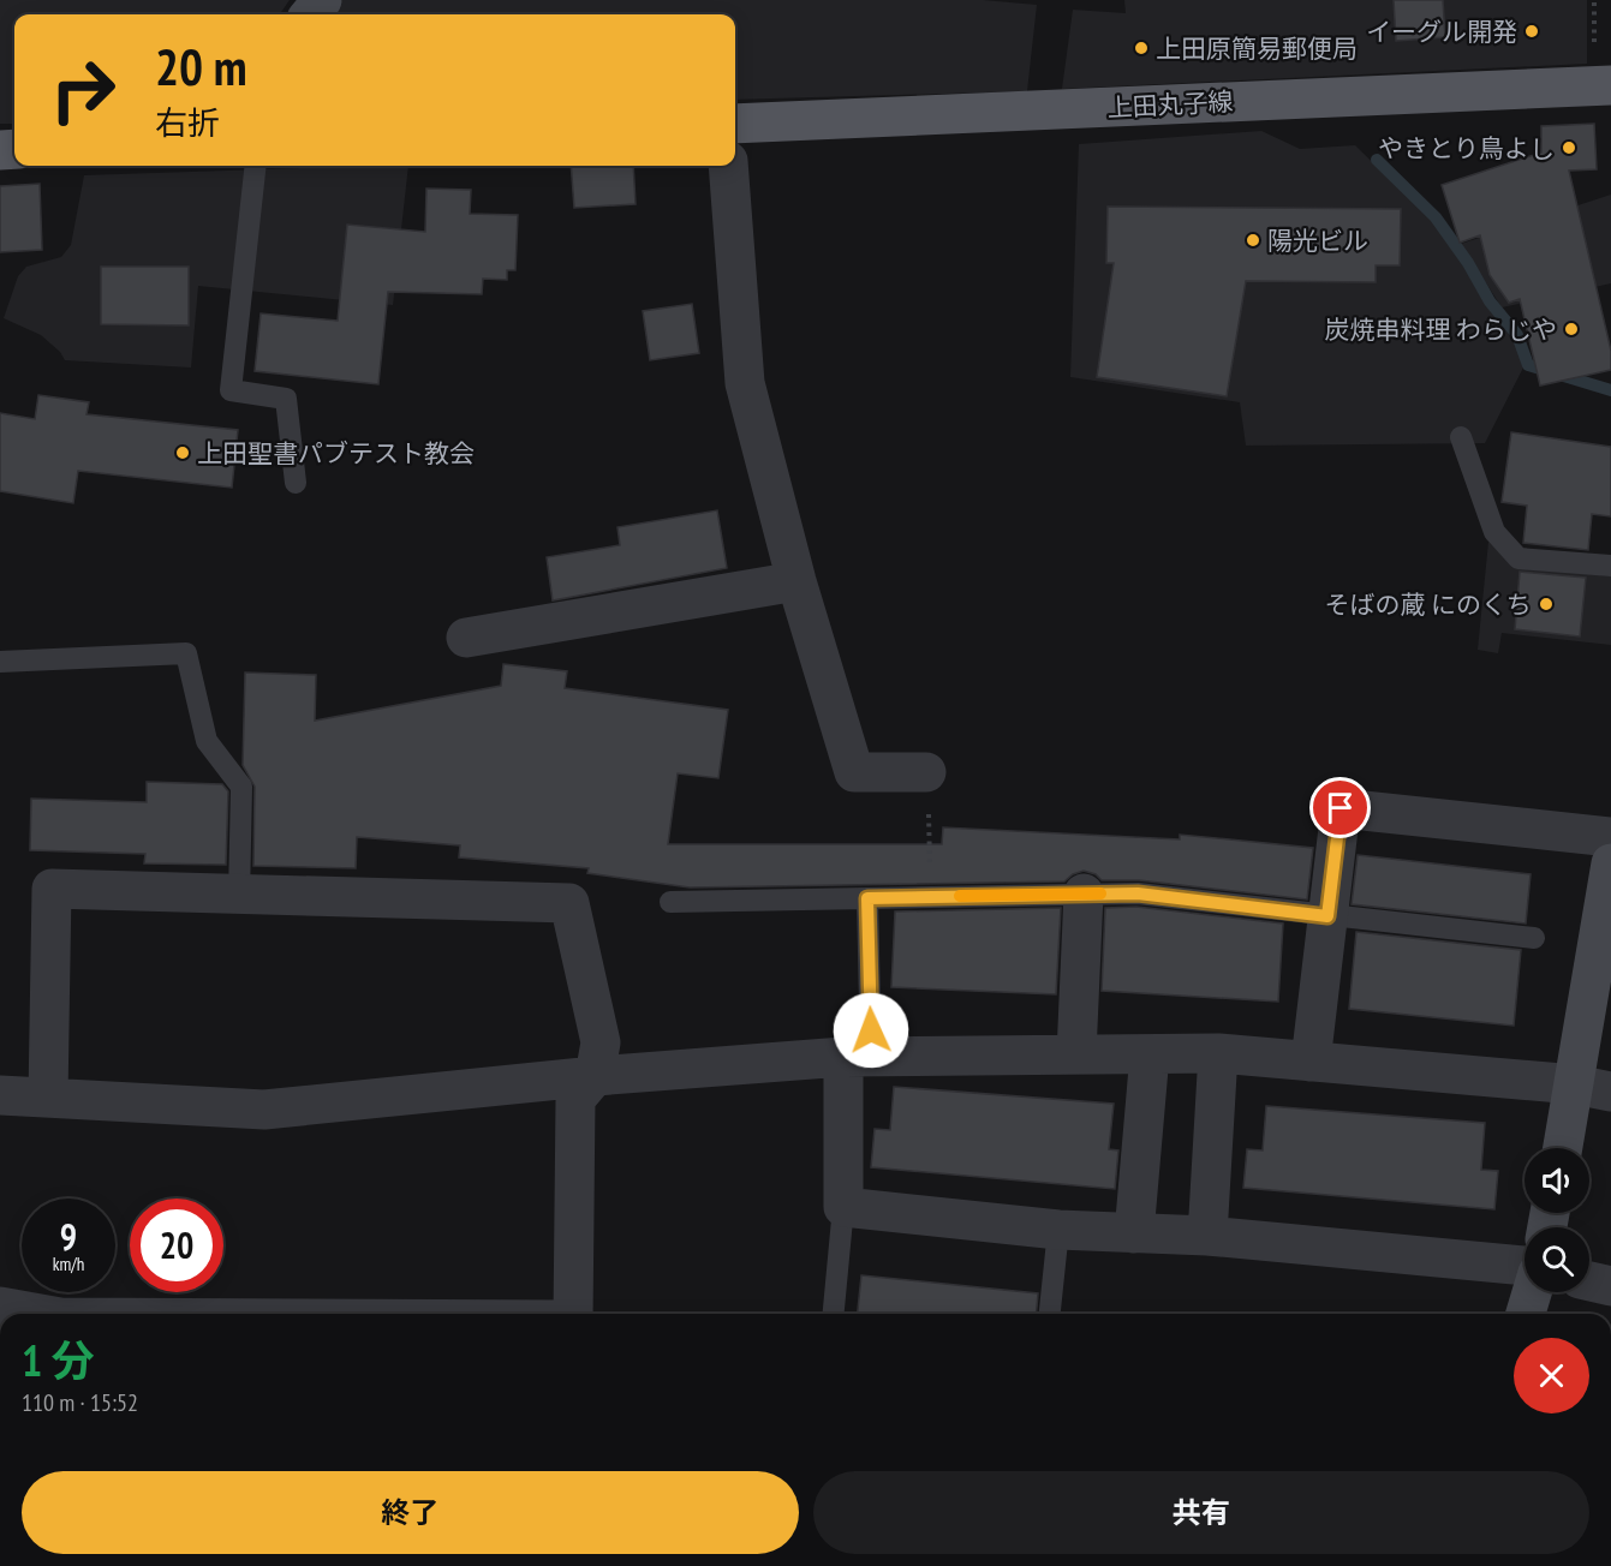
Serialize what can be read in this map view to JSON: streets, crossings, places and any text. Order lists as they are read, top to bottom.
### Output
{
  "streets": {
    "main road": ["上田丸子線"]
  },
  "places": [
    "イーグル開発",
    "上田原簡易郵便局",
    "やきとり鳥よし",
    "陽光ビル",
    "炭焼串料理 わらじや",
    "上田聖書パブテスト教会",
    "そばの蔵 にのくち"
  ],
  "page": {
    "turn": ["20 m", "右折"],
    "speed": "9 km/h",
    "limit": "20",
    "heading": ["1 分", "110 m · 15:52"],
    "buttons": ["終了", "共有"]
  }
}
